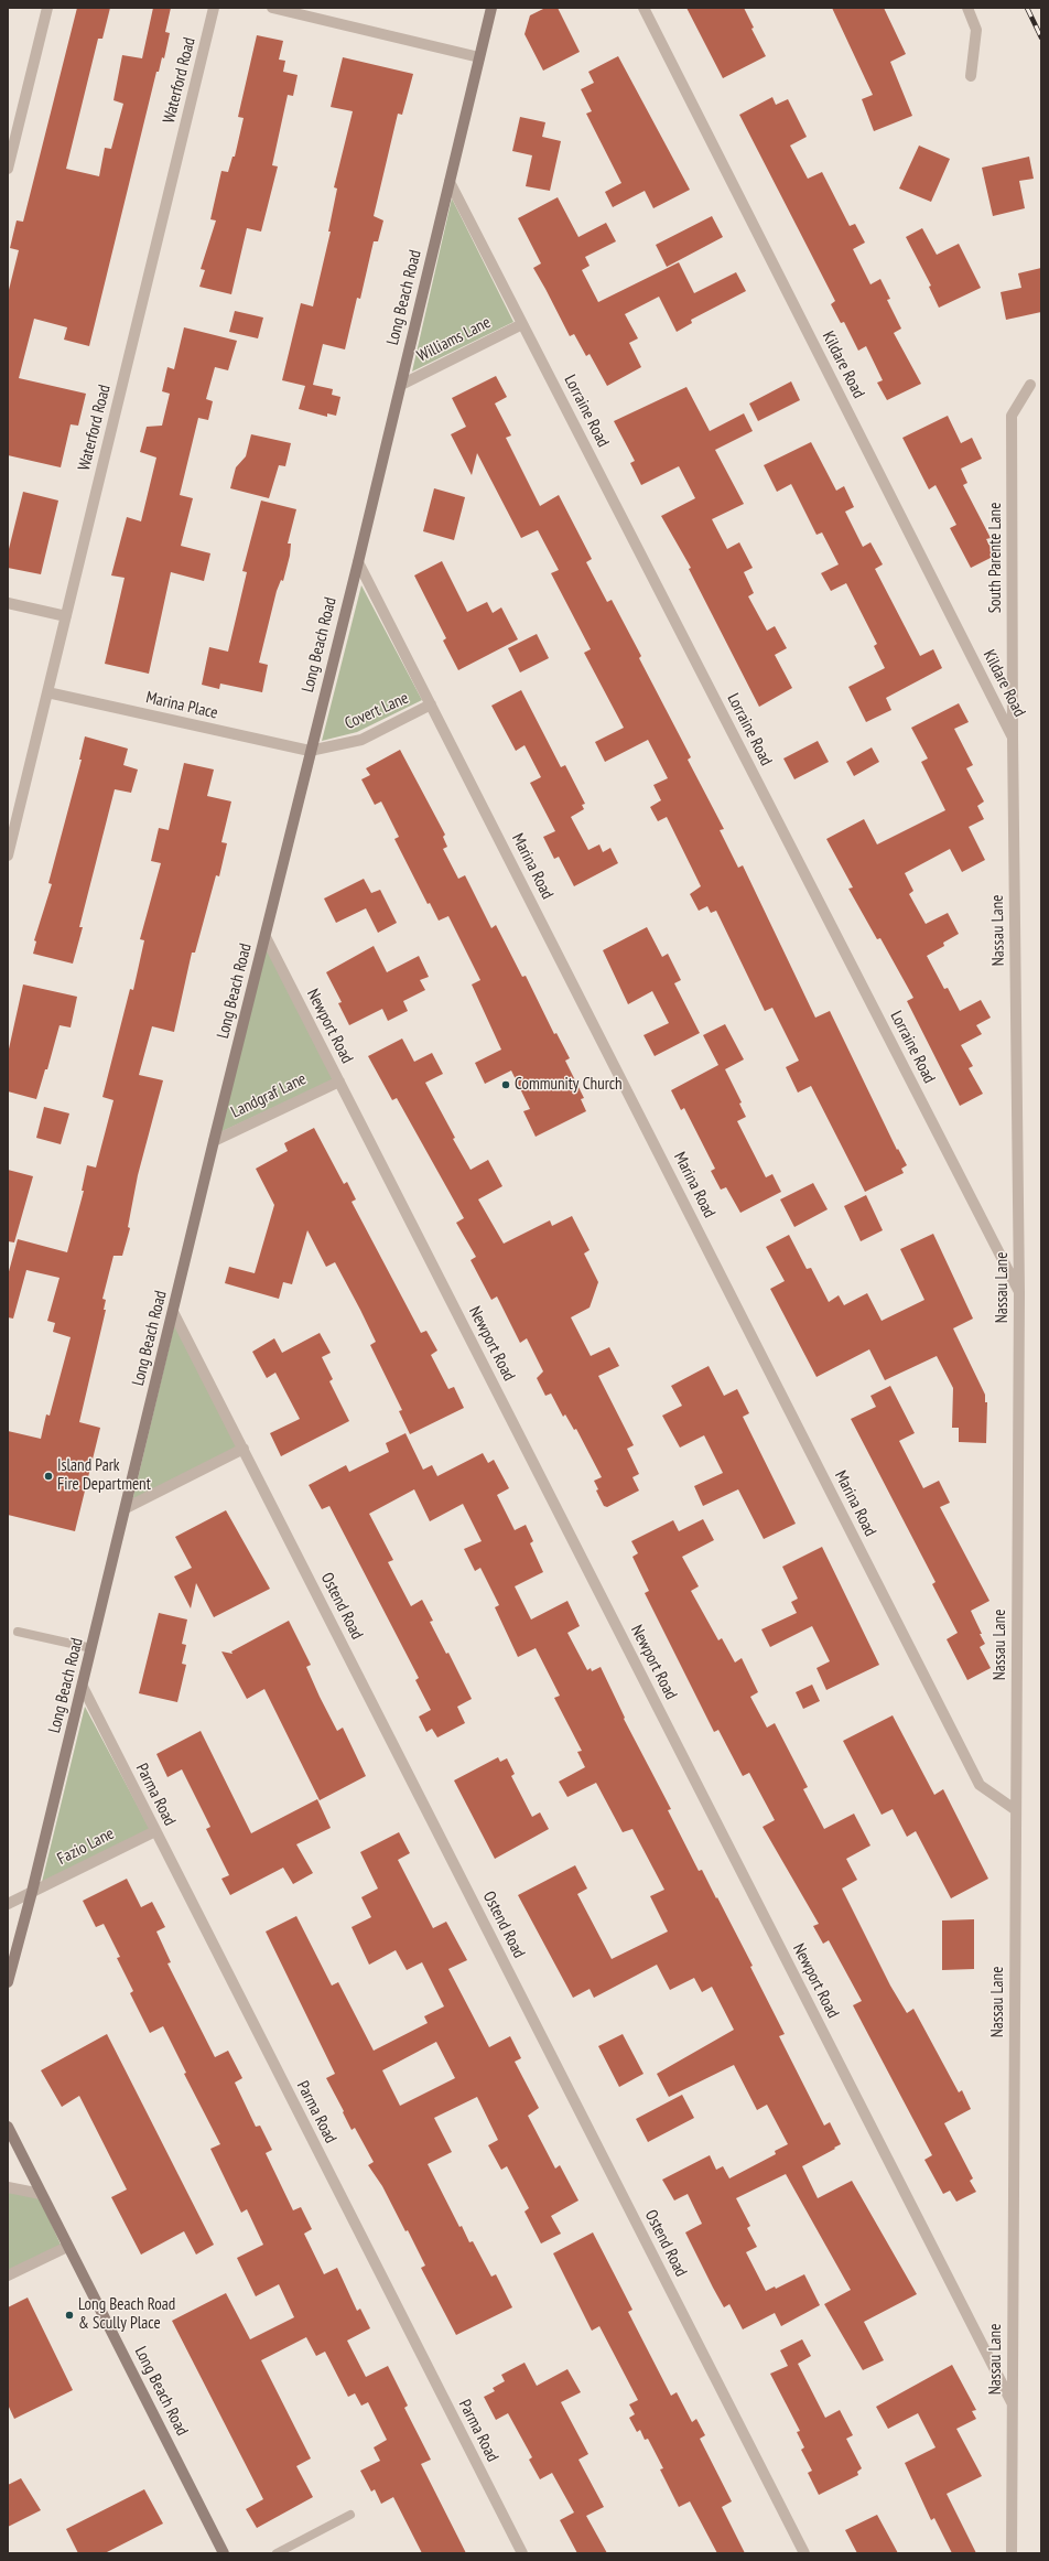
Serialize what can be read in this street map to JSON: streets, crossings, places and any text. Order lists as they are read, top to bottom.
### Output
{
  "streets": {
    "main road": ["Long Beach Road"],
    "street": [
      "Waterford Road",
      "Williams Lane",
      "Kildare Road",
      "Lorraine Road",
      "South Parente Lane",
      "Marina Place",
      "Covert Lane",
      "Marina Road",
      "Nassau Lane",
      "Newport Road",
      "Landgraf Lane",
      "Ostend Road",
      "Parma Road",
      "Fazio Lane"
    ]
  },
  "crossings": [
    ["Waterford Road", "Marina Place"],
    ["Long Beach Road", "Williams Lane"],
    ["Long Beach Road", "Lorraine Road"],
    ["Long Beach Road", "Marina Place"],
    ["Long Beach Road", "Covert Lane"],
    ["Long Beach Road", "Marina Road"],
    ["Long Beach Road", "Newport Road"],
    ["Long Beach Road", "Landgraf Lane"],
    ["Long Beach Road", "Ostend Road"],
    ["Long Beach Road", "Parma Road"],
    ["Long Beach Road", "Fazio Lane"],
    ["Williams Lane", "Lorraine Road"],
    ["Kildare Road", "South Parente Lane"],
    ["Kildare Road", "Nassau Lane"],
    ["Lorraine Road", "Nassau Lane"],
    ["South Parente Lane", "Nassau Lane"],
    ["Marina Place", "Covert Lane"],
    ["Covert Lane", "Marina Road"],
    ["Marina Road", "Nassau Lane"],
    ["Nassau Lane", "Newport Road"],
    ["Newport Road", "Landgraf Lane"],
    ["Parma Road", "Fazio Lane"]
  ],
  "places": ["Community Church", "Island Park Fire Department", "Long Beach Road & Scully Place"]
}
